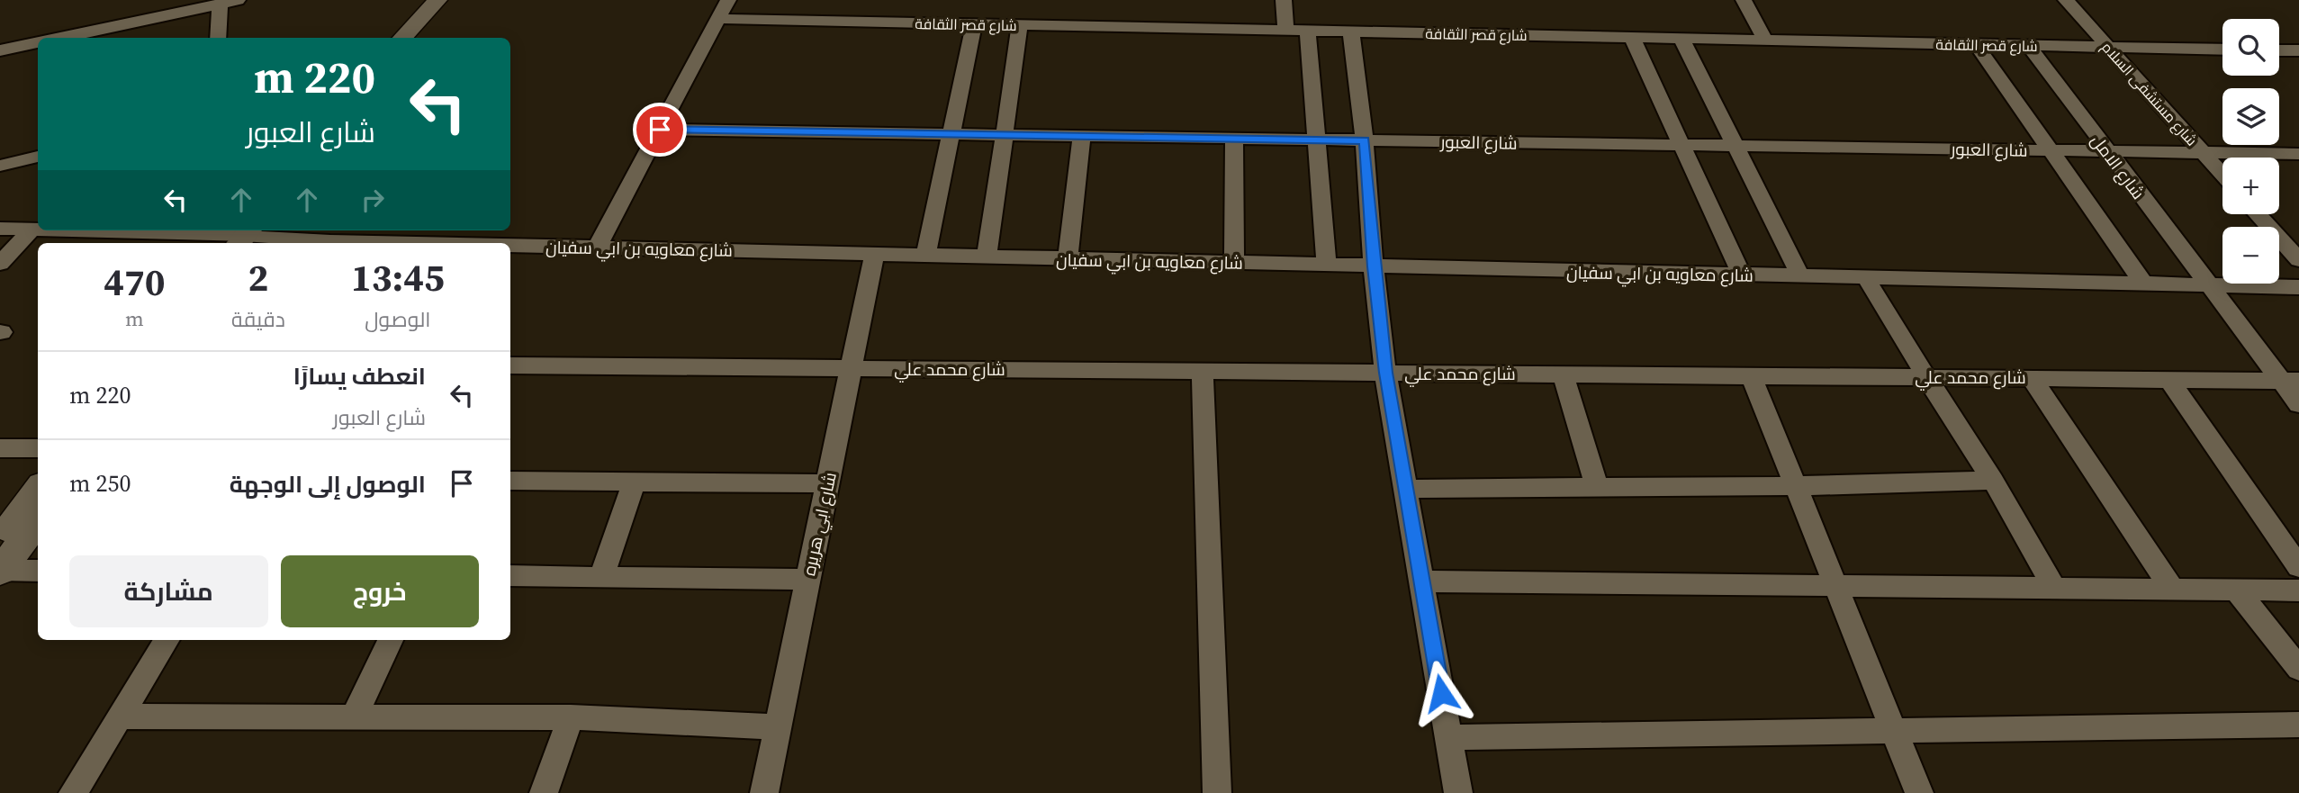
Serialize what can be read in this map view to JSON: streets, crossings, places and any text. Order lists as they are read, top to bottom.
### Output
{
  "streets": {
    "street": [
      "شارع قصر الثقافة",
      "شارع مستشفى السلام",
      "شارع العبور",
      "شارع الامل",
      "شارع معاويه بن ابي سفيان",
      "شارع محمد علي",
      "شارع ابي هريره"
    ]
  },
  "crossings": [
    ["شارع قصر الثقافة", "شارع مستشفى السلام"],
    ["شارع قصر الثقافة", "شارع الامل"],
    ["شارع مستشفى السلام", "شارع العبور"],
    ["شارع العبور", "شارع الامل"],
    ["شارع الامل", "شارع معاويه بن ابي سفيان"],
    ["شارع الامل", "شارع محمد علي"],
    ["شارع معاويه بن ابي سفيان", "شارع ابي هريره"],
    ["شارع محمد علي", "شارع ابي هريره"]
  ],
  "page": {
    "map_buttons": ["+", "−"],
    "turn": ["220 m", "شارع العبور"],
    "eta": [
      "13:45",
      "الوصول",
      "2",
      "دقيقة",
      "470",
      "m"
    ],
    "list": [
      {
        "name": "انعطف يسارًا",
        "note": "شارع العبور",
        "value": "220 m"
      },
      {
        "name": "الوصول إلى الوجهة",
        "value": "250 m"
      }
    ],
    "buttons": ["خروج", "مشاركة"]
  }
}
